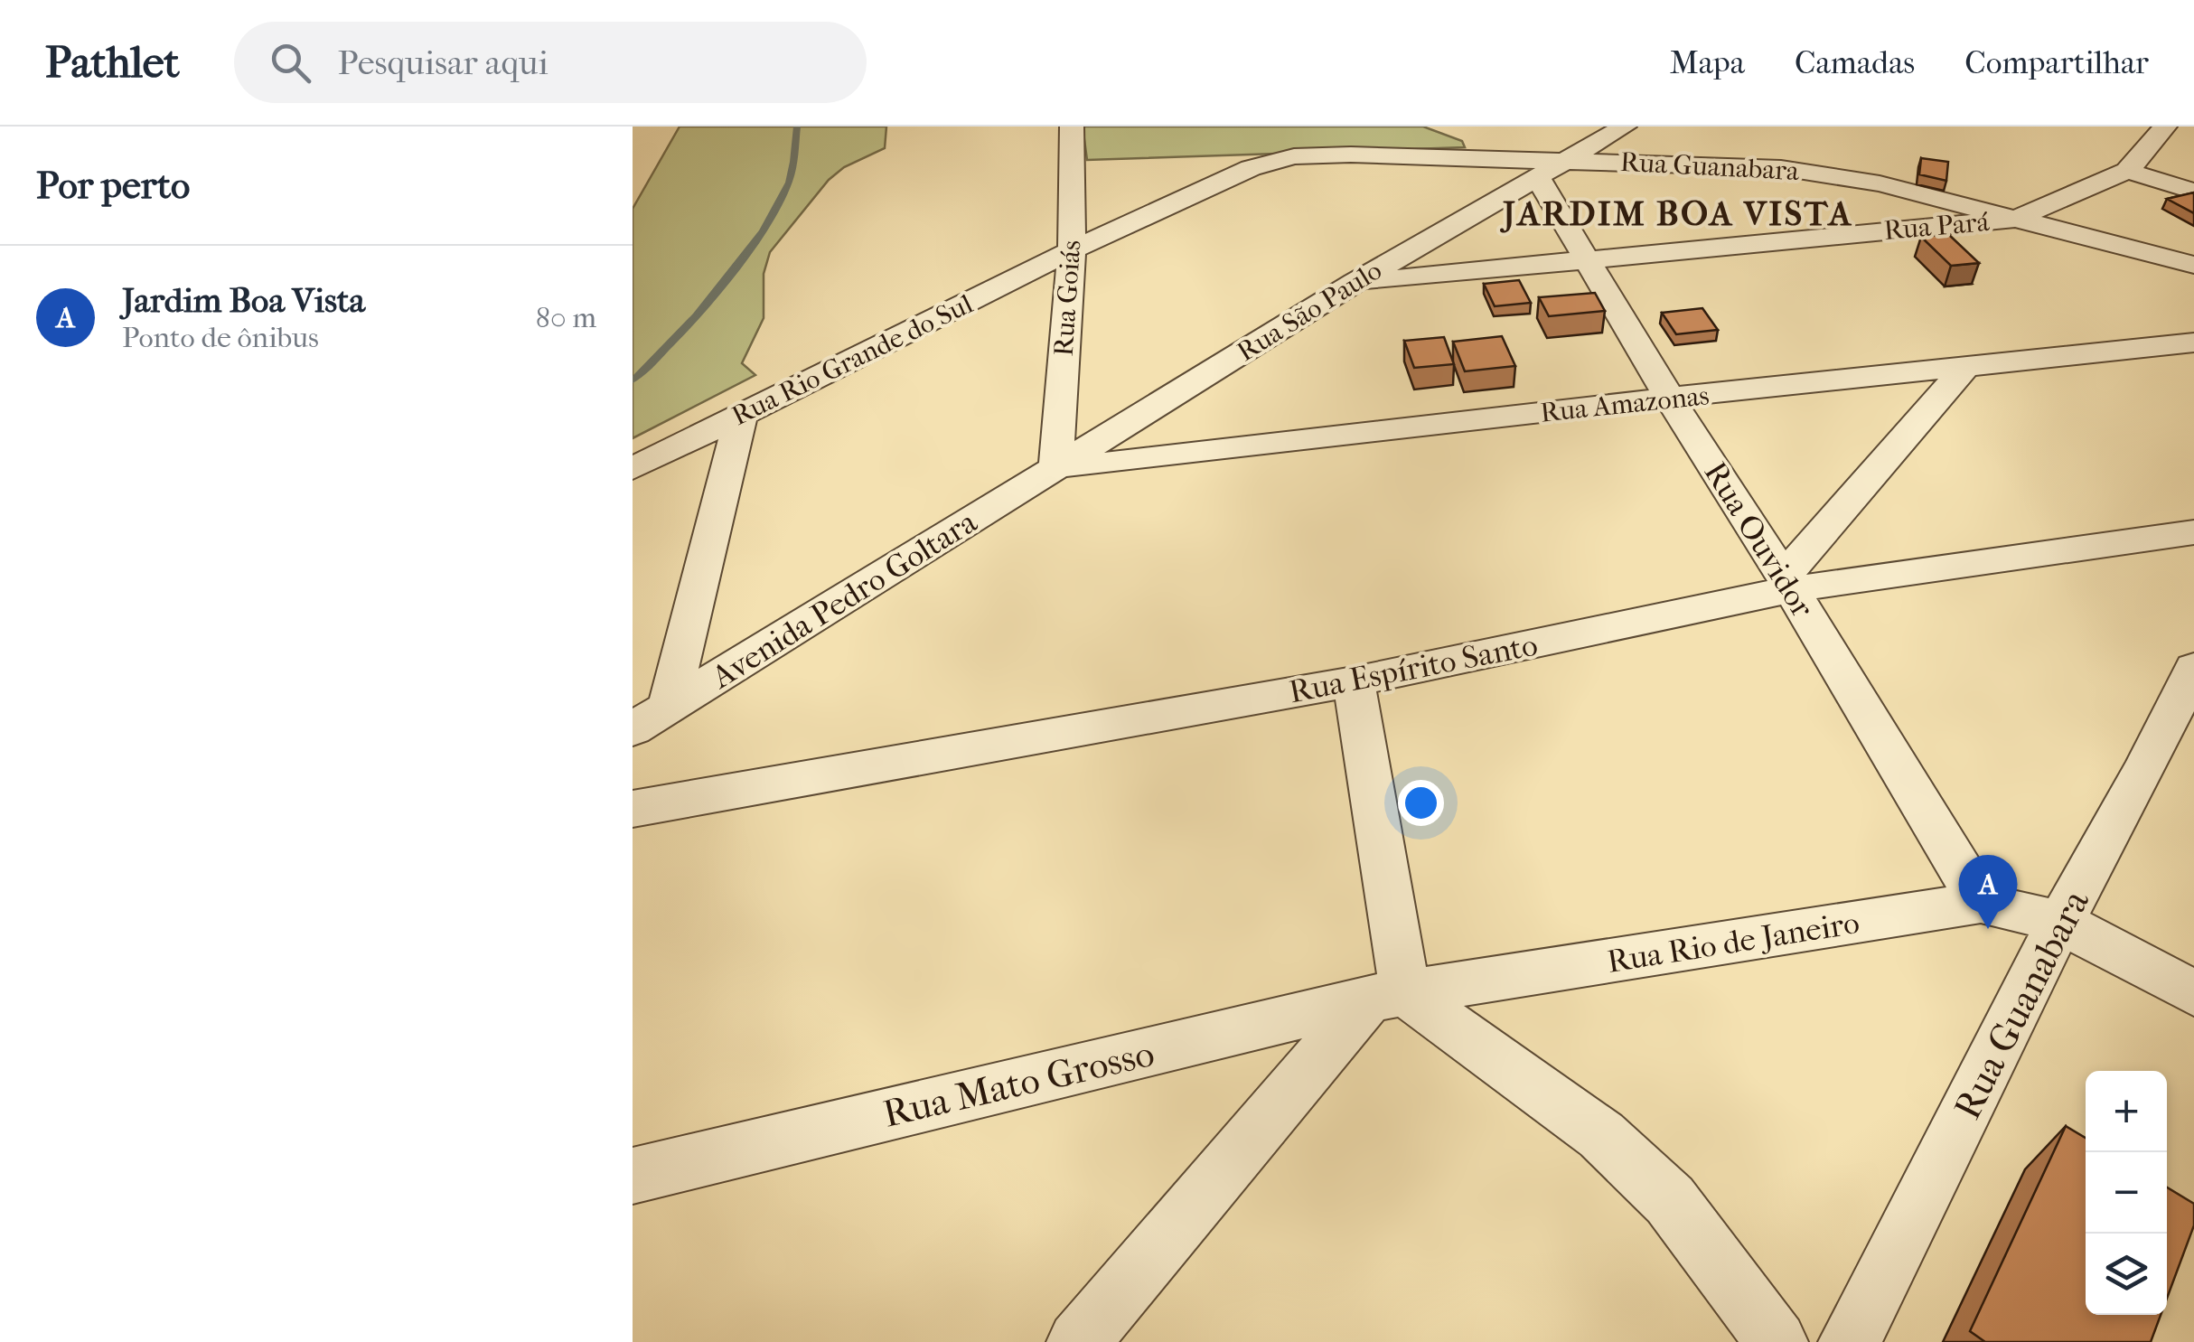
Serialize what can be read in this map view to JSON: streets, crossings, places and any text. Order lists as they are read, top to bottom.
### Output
{
  "streets": {
    "street": [
      "Rua Guanabara",
      "Rua Pará",
      "Rua Goiás",
      "Rua São Paulo",
      "Rua Rio Grande do Sul",
      "Rua Amazonas",
      "Rua Ouvidor",
      "Avenida Pedro Goltara",
      "Rua Espírito Santo",
      "Rua Rio de Janeiro",
      "Rua Mato Grosso"
    ]
  },
  "crossings": [
    ["Rua Guanabara", "Rua Pará"],
    ["Rua Guanabara", "Rua Goiás"],
    ["Rua Guanabara", "Rua São Paulo"],
    ["Rua Guanabara", "Rua Rio Grande do Sul"],
    ["Rua Guanabara", "Rua Ouvidor"],
    ["Rua Guanabara", "Rua Rio de Janeiro"],
    ["Rua Pará", "Rua São Paulo"],
    ["Rua Pará", "Rua Ouvidor"],
    ["Rua Goiás", "Rua São Paulo"],
    ["Rua Goiás", "Rua Rio Grande do Sul"],
    ["Rua Goiás", "Rua Amazonas"],
    ["Rua Goiás", "Avenida Pedro Goltara"],
    ["Rua São Paulo", "Rua Amazonas"],
    ["Rua São Paulo", "Rua Ouvidor"],
    ["Rua São Paulo", "Avenida Pedro Goltara"],
    ["Rua Amazonas", "Rua Ouvidor"],
    ["Rua Amazonas", "Avenida Pedro Goltara"],
    ["Rua Ouvidor", "Rua Espírito Santo"],
    ["Rua Ouvidor", "Rua Rio de Janeiro"],
    ["Rua Rio de Janeiro", "Rua Mato Grosso"]
  ],
  "districts": ["JARDIM BOA VISTA"],
  "page": {
    "header": "Pathlet",
    "search": "Pesquisar aqui",
    "nav": ["Mapa", "Camadas", "Compartilhar"],
    "heading": "Por perto",
    "list": [
      {
        "mark": "A",
        "name": "Jardim Boa Vista",
        "note": "Ponto de ônibus",
        "value": "80 m"
      }
    ],
    "pins": "A",
    "map_buttons": ["+", "−"]
  }
}
